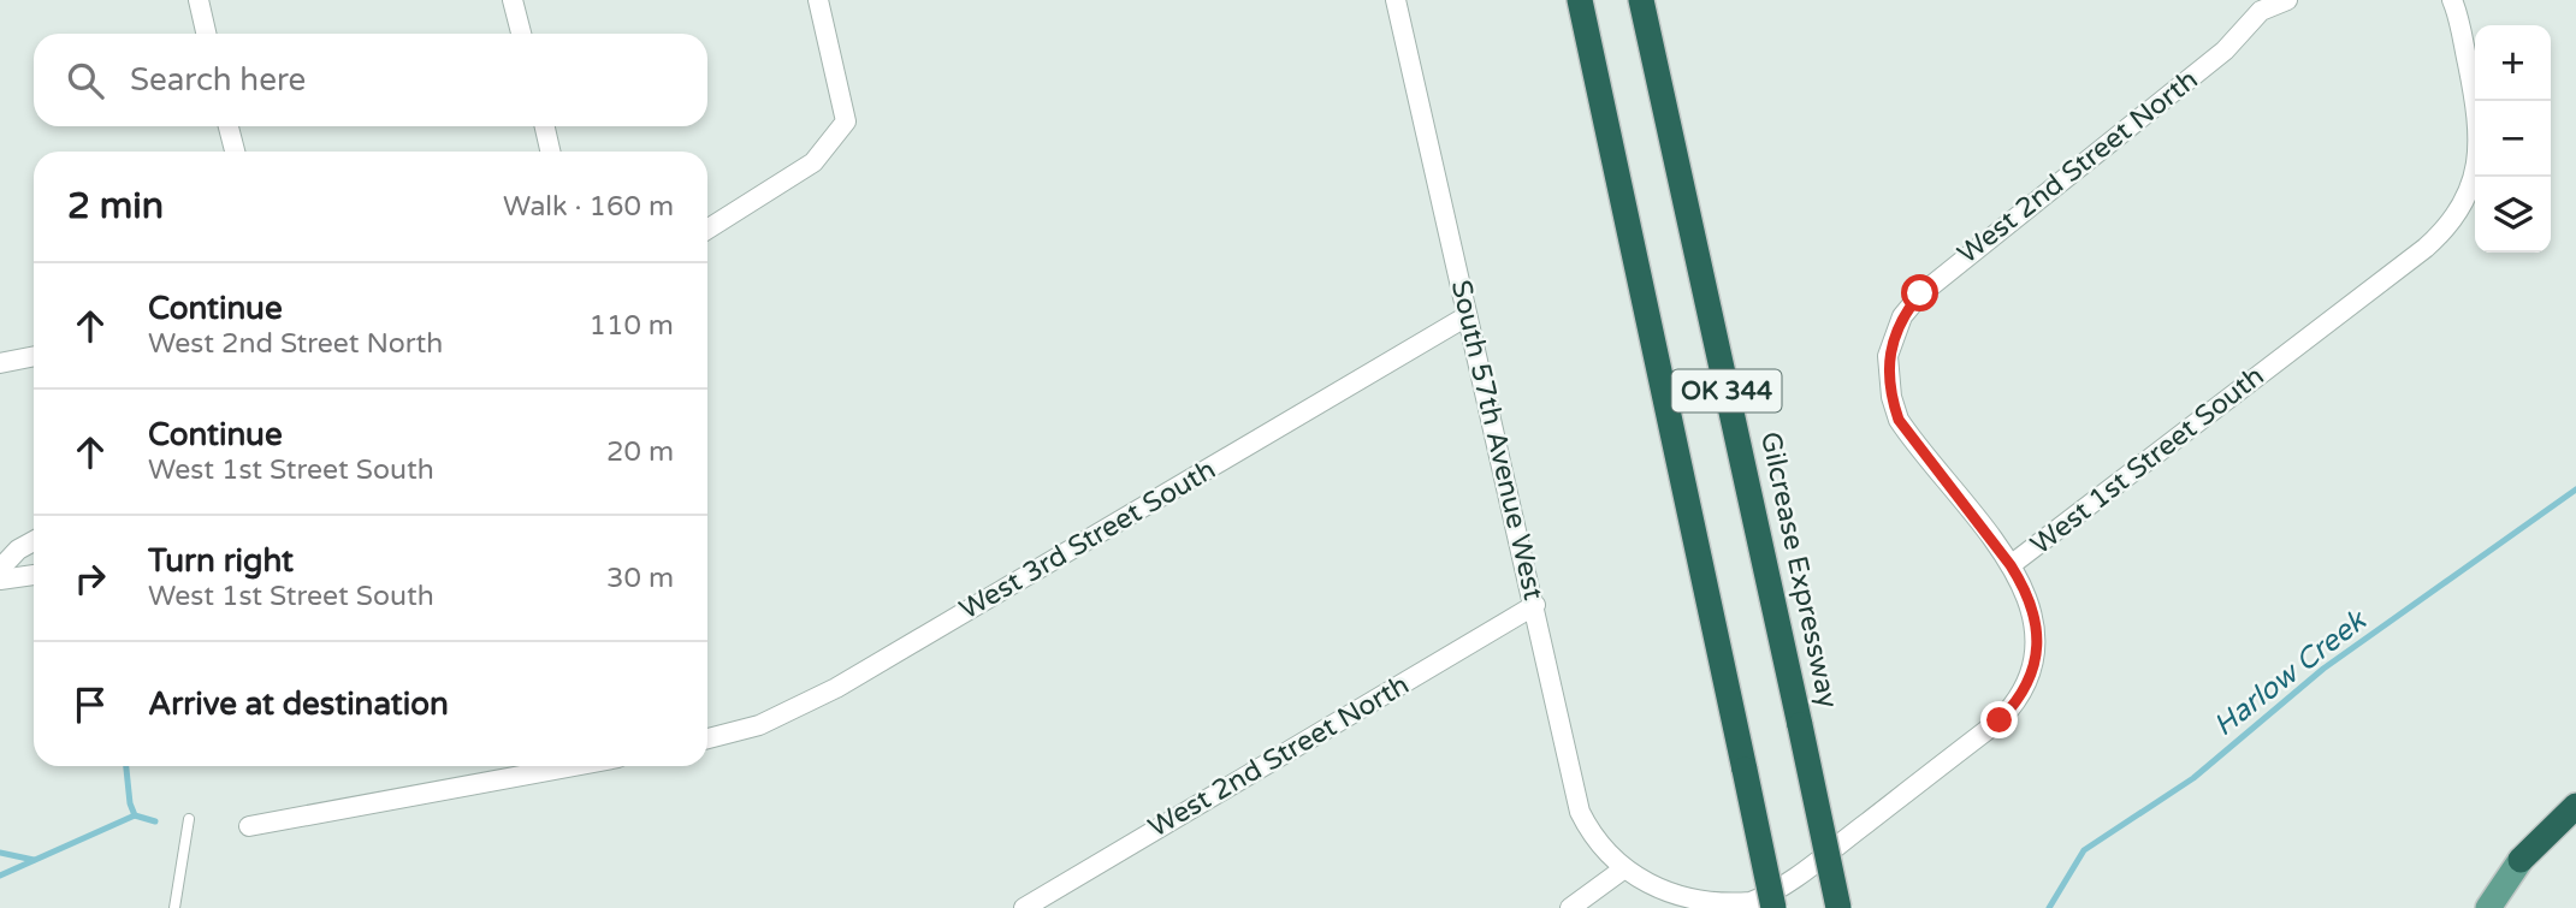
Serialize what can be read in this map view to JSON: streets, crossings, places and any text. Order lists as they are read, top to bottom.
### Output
{
  "streets": {
    "highway": ["OK 344", "Gilcrease Expressway"],
    "street": [
      "West 2nd Street North",
      "South 57th Avenue West",
      "West 1st Street South",
      "West 3rd Street South"
    ]
  },
  "crossings": [
    ["West 2nd Street North", "South 57th Avenue West"],
    ["West 2nd Street North", "West 1st Street South"],
    ["South 57th Avenue West", "West 1st Street South"],
    ["South 57th Avenue West", "West 3rd Street South"]
  ],
  "water": ["Harlow Creek"],
  "page": {
    "map_buttons": ["+", "−"],
    "search": "Search here",
    "heading": ["2 min", "Walk · 160 m"],
    "list": [
      ["Continue", "West 2nd Street North", "110 m"],
      ["Continue", "West 1st Street South", "20 m"],
      ["Turn right", "West 1st Street South", "30 m"],
      "Arrive at destination"
    ]
  }
}
